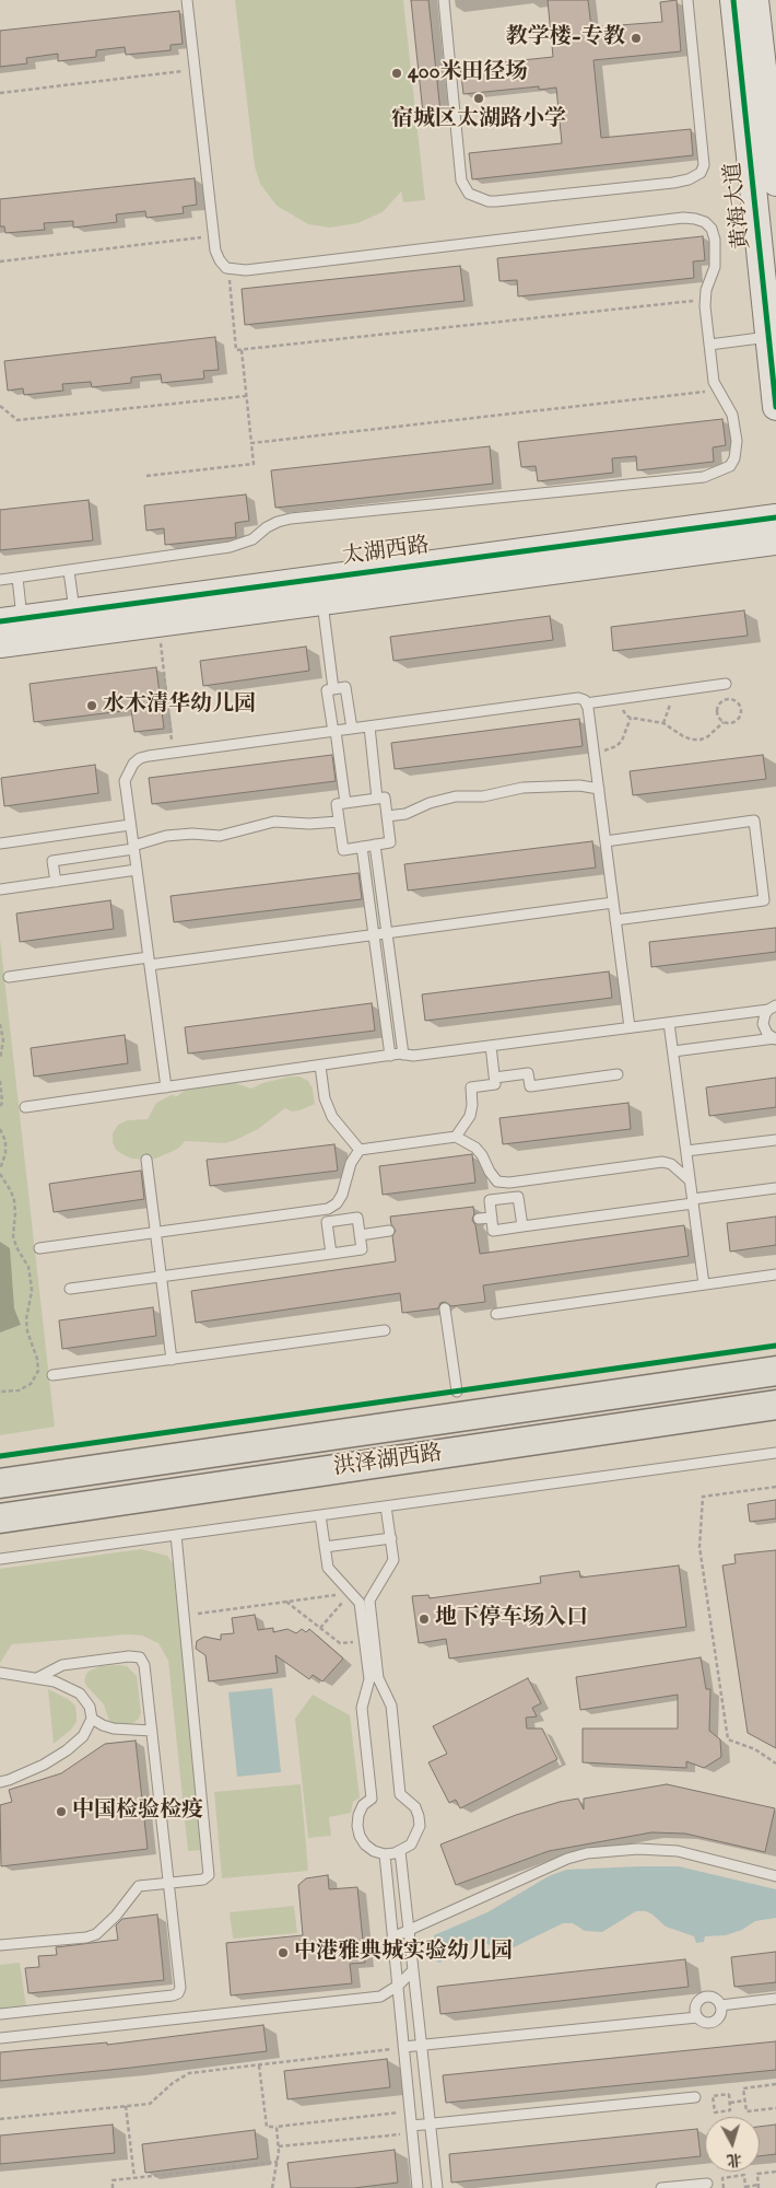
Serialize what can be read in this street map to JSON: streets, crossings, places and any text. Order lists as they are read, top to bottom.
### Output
{
  "streets": {
    "main road": ["洪泽湖西路"],
    "street": ["黄海大道", "太湖西路"]
  },
  "places": [
    "教学楼-专教",
    "400米田径场",
    "宿城区太湖路小学",
    "水木清华幼儿园",
    "地下停车场入口",
    "中国检验检疫",
    "中港雅典城实验幼儿园"
  ],
  "north": "bottom"
}
